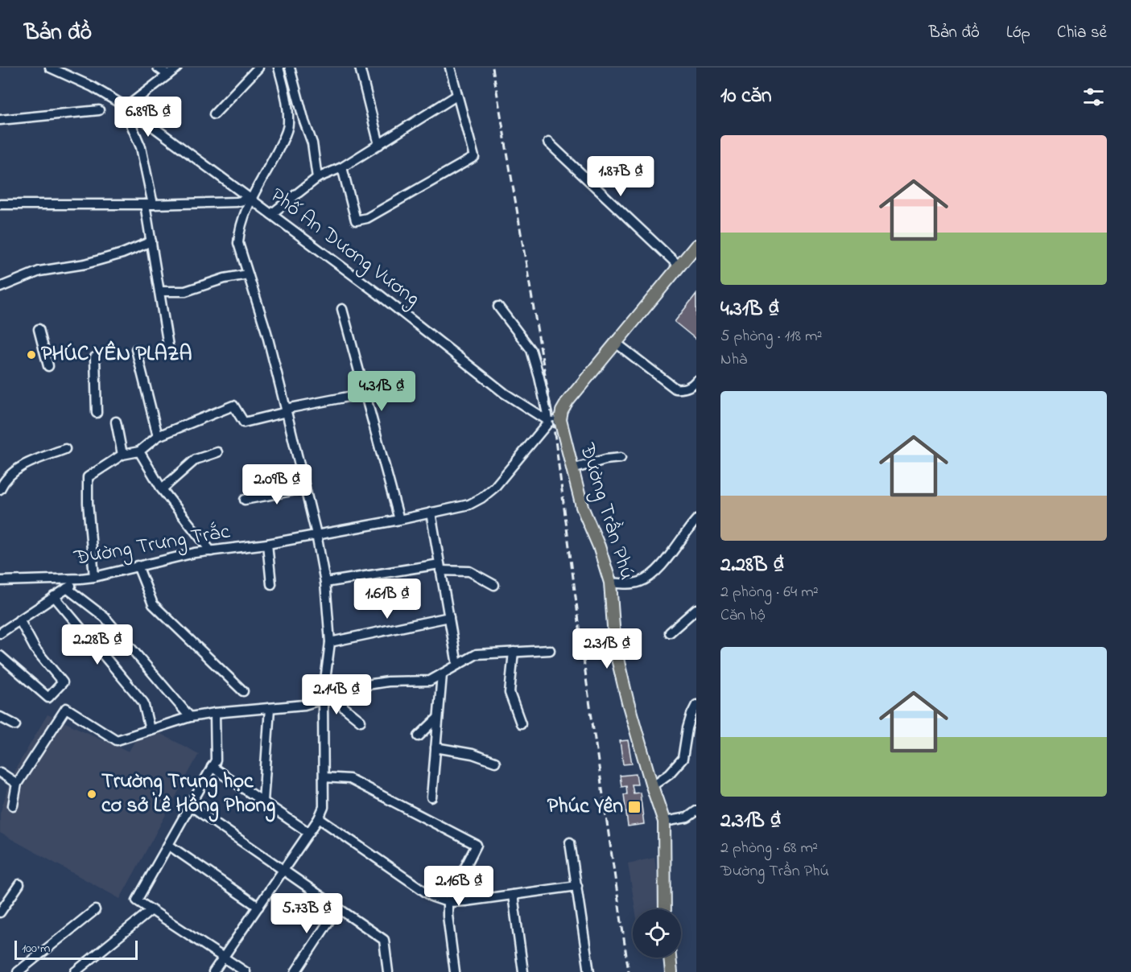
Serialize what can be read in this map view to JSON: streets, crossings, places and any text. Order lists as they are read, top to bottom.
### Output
{
  "streets": {
    "main road": ["Đường Trần Phú"],
    "street": ["Phố An Dương Vương", "Đường Trưng Trắc"]
  },
  "crossings": [
    ["Phố An Dương Vương", "Đường Trần Phú"],
    ["Phố An Dương Vương", "Đường Trưng Trắc"],
    ["Đường Trần Phú", "Đường Trưng Trắc"]
  ],
  "places": {
    "other": ["PHÚC YÊN PLAZA", "Trường Trung học cơ sở Lê Hồng Phong"],
    "transit": ["Phúc Yên"]
  },
  "scale_bar": "100 m",
  "page": {
    "header": "Bản đồ",
    "nav": ["Bản đồ", "Lớp", "Chia sẻ"],
    "heading": "10 căn",
    "price": [
      "6.89B ₫",
      "1.87B ₫",
      "4.31B ₫",
      "2.09B ₫",
      "1.61B ₫",
      "2.28B ₫",
      "2.31B ₫",
      "2.14B ₫",
      "2.16B ₫",
      "5.73B ₫"
    ],
    "list": [
      {
        "name": "4.31B ₫",
        "note": "5 phòng · 118 m² · Nhà"
      },
      {
        "name": "2.28B ₫",
        "note": "2 phòng · 64 m² · Căn hộ"
      },
      {
        "name": "2.31B ₫",
        "note": "2 phòng · 68 m² · Đường Trần Phú"
      }
    ],
    "scale": "100 m"
  }
}
